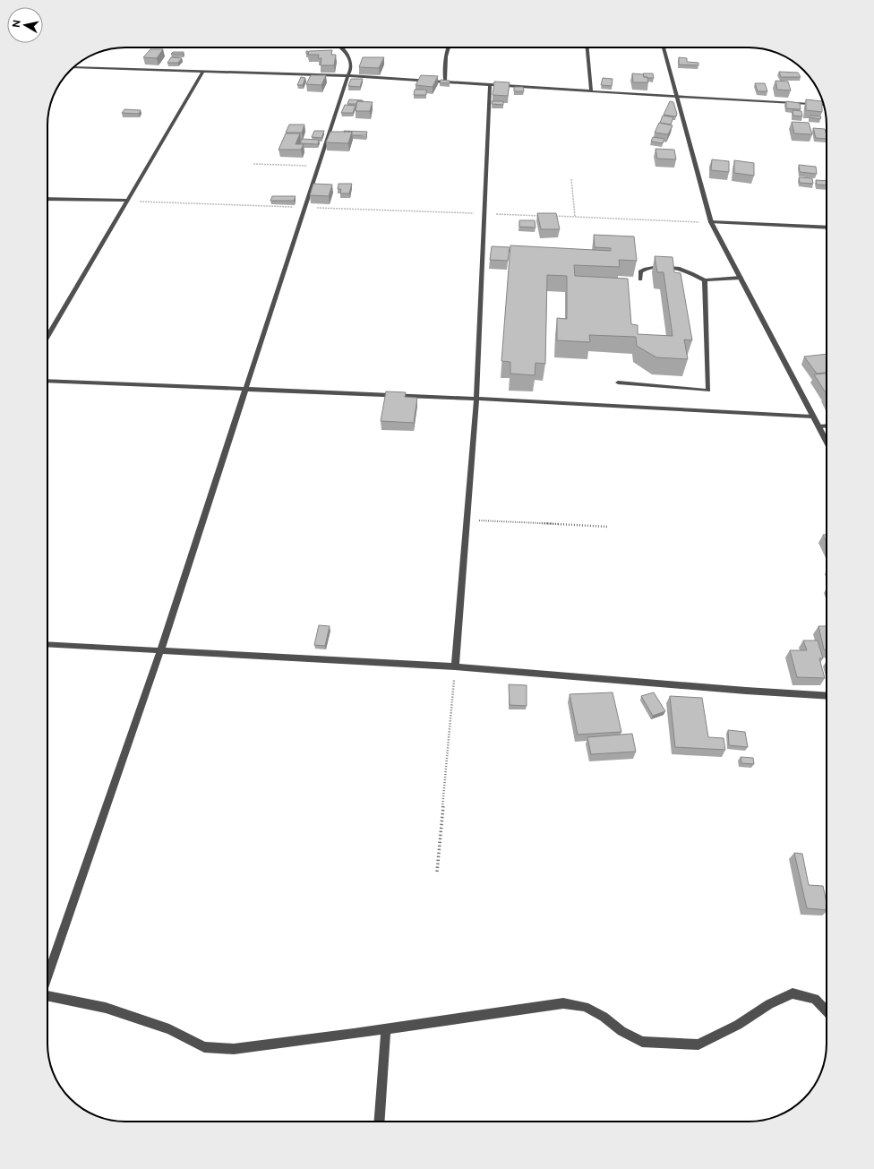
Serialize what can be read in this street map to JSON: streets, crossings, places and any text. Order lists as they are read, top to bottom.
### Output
{
  "north": "left"
}
